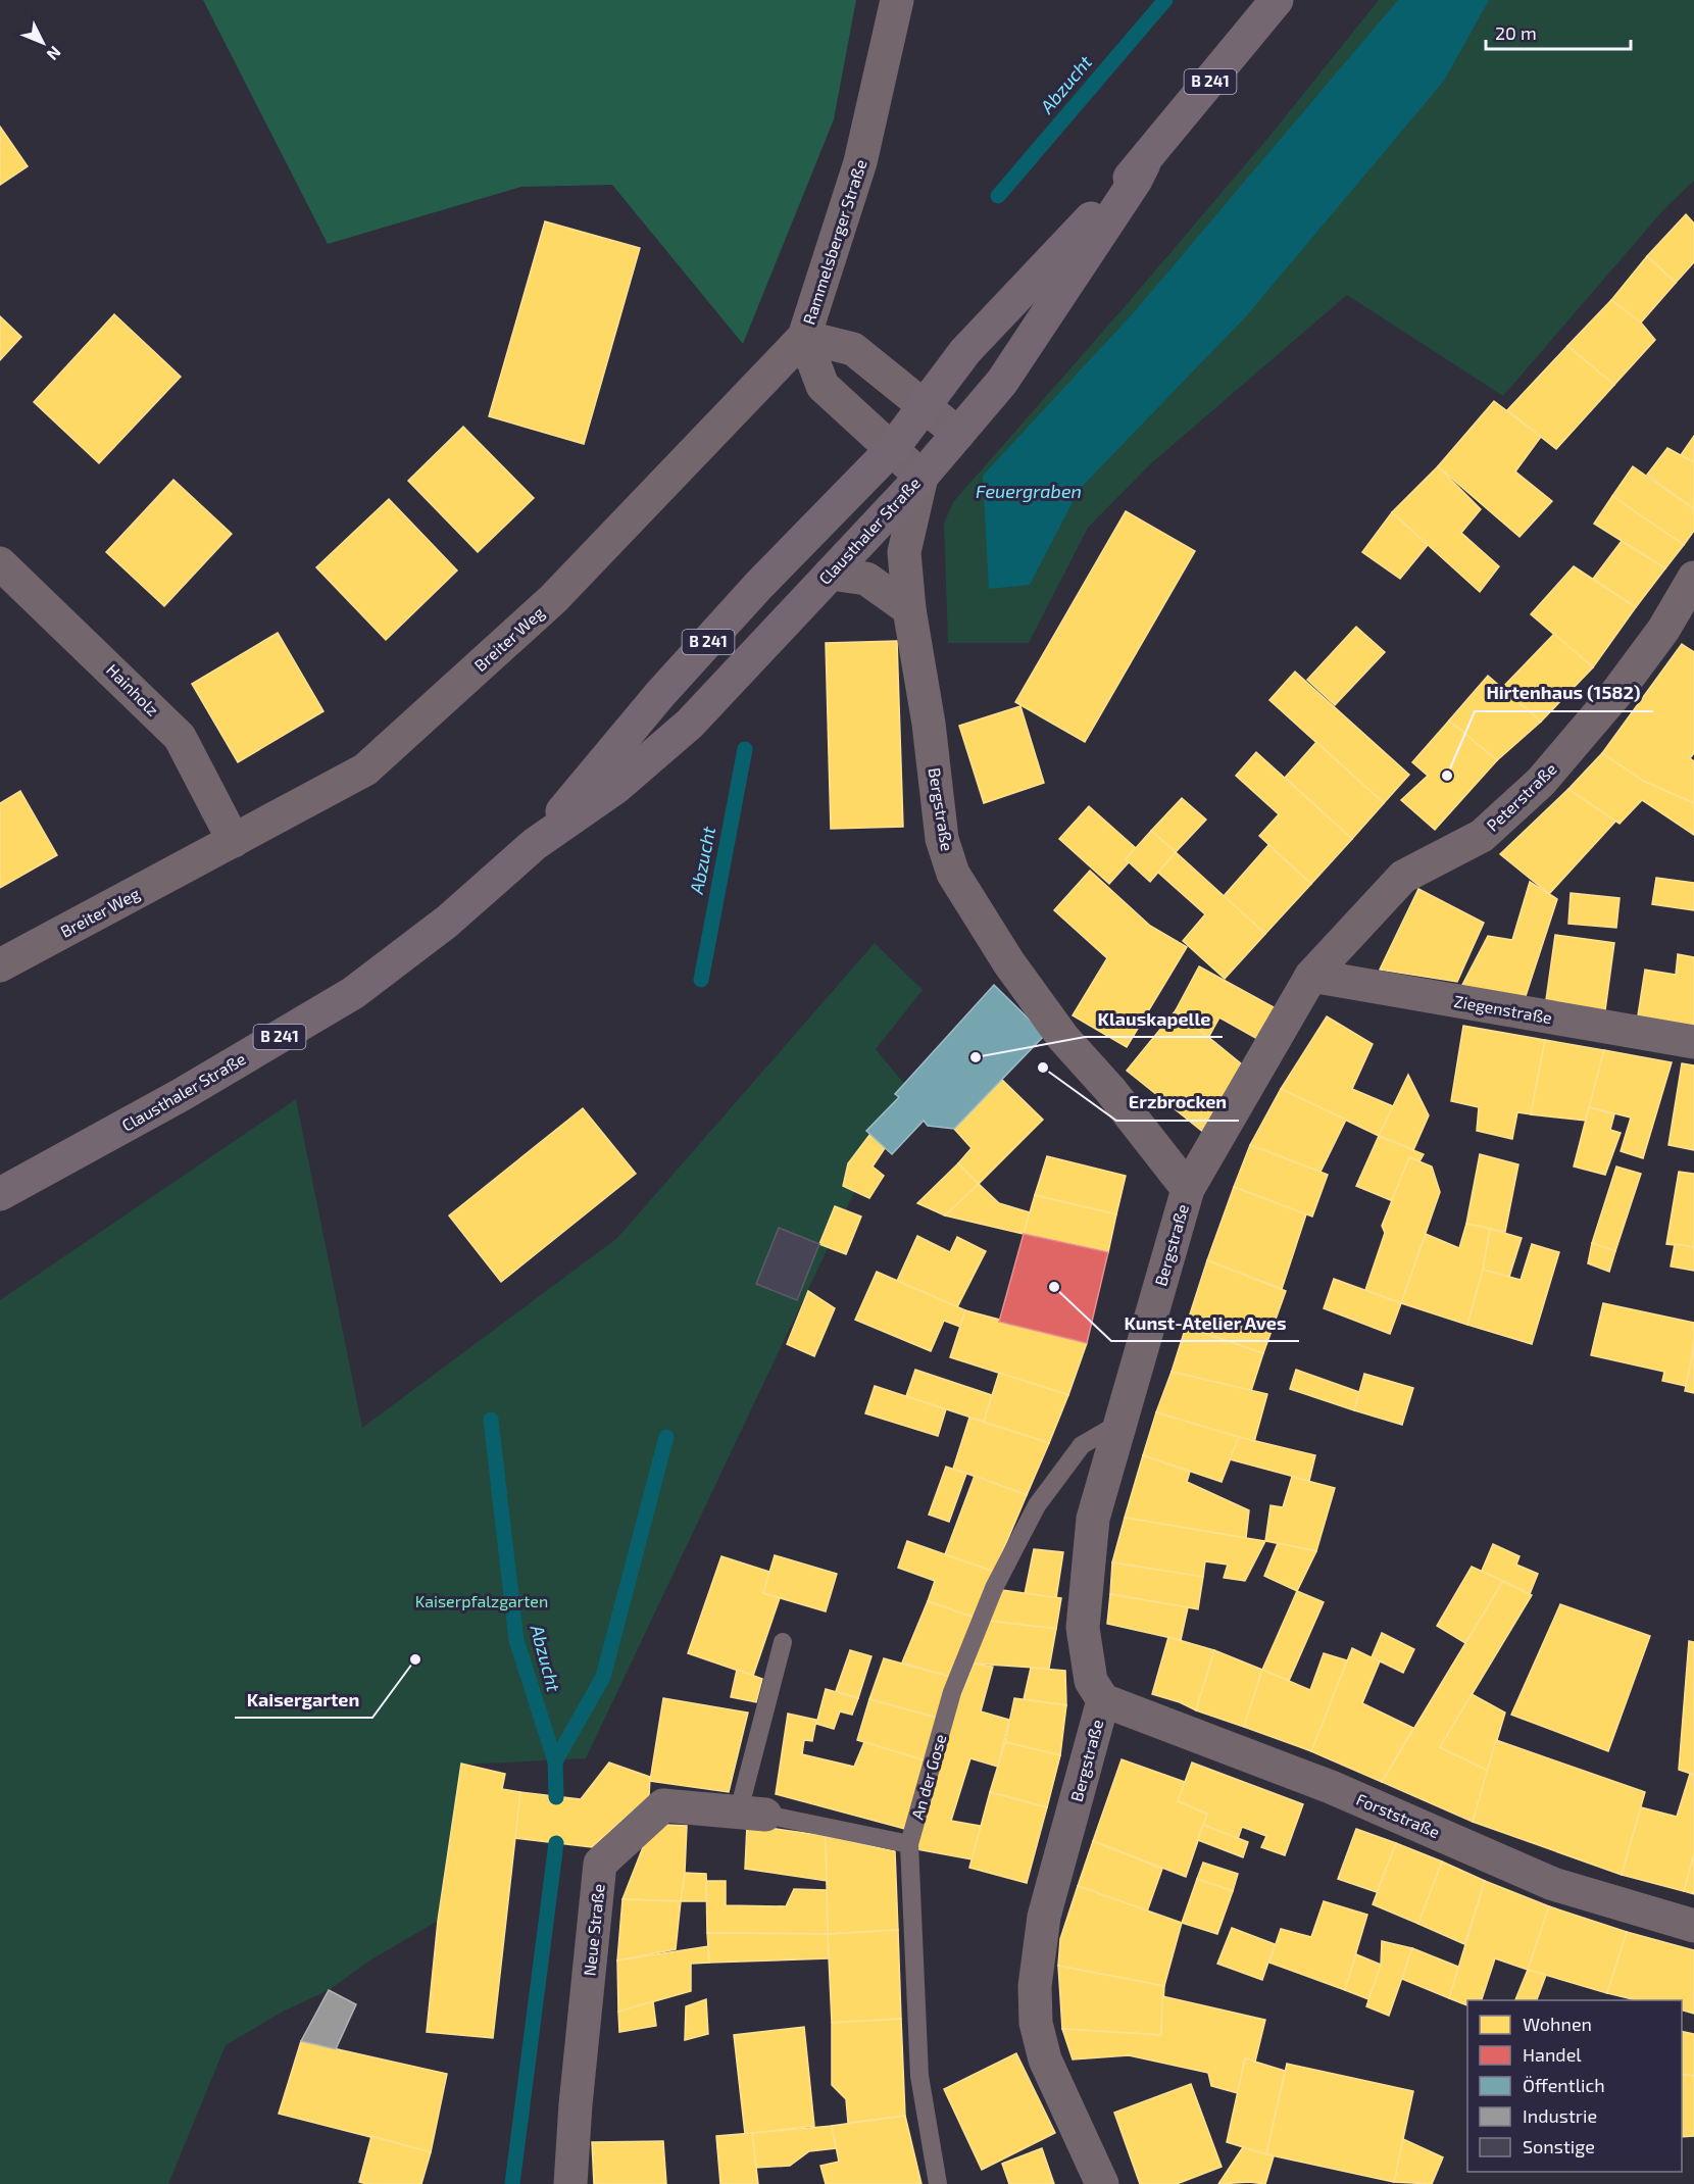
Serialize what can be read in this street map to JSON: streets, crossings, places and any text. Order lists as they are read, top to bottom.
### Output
{
  "streets": {
    "main road": ["B 241", "Clausthaler Straße"],
    "street": [
      "Rammelsberger Straße",
      "Breiter Weg",
      "Hainholz",
      "Peterstraße",
      "Bergstraße",
      "Ziegenstraße",
      "Forststraße",
      "Neue Straße"
    ],
    "lane": ["An der Gose"]
  },
  "crossings": [
    ["Rammelsberger Straße", "Clausthaler Straße"],
    ["Rammelsberger Straße", "Breiter Weg"],
    ["Clausthaler Straße", "Bergstraße"],
    ["Breiter Weg", "Hainholz"],
    ["Peterstraße", "Bergstraße"],
    ["Peterstraße", "Ziegenstraße"],
    ["Bergstraße", "Ziegenstraße"],
    ["Bergstraße", "An der Gose"],
    ["Bergstraße", "Forststraße"],
    ["An der Gose", "Neue Straße"]
  ],
  "water": ["Abzucht", "Feuergraben"],
  "parks": ["Kaiserpfalzgarten"],
  "places": [
    "Hirtenhaus (1582)",
    "Klauskapelle",
    "Erzbrocken",
    "Kunst-Atelier Aves",
    "Kaisergarten"
  ],
  "legend": [
    "Wohnen",
    "Handel",
    "Öffentlich",
    "Industrie",
    "Sonstige"
  ],
  "scale_bar": "20 m",
  "north": "bottom right"
}
